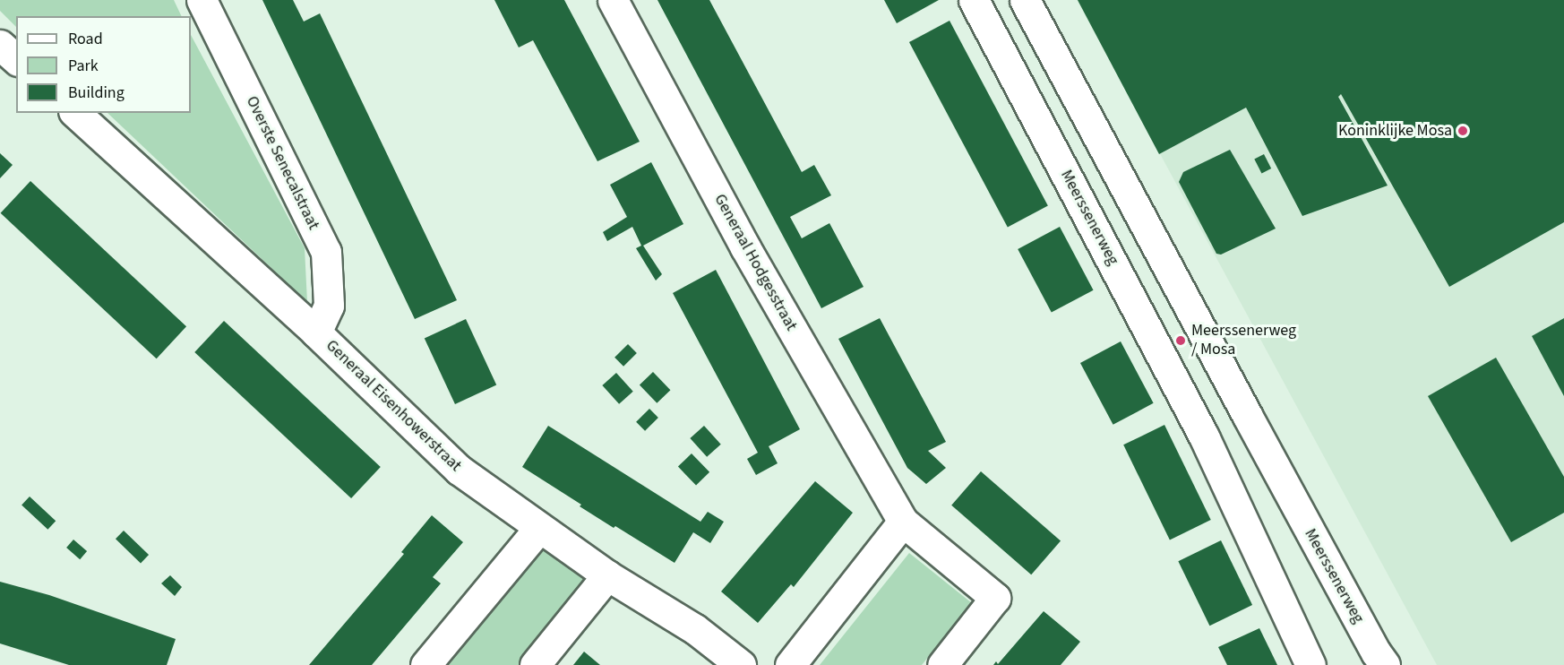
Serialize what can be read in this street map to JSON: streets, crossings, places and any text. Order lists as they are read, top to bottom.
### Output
{
  "streets": {
    "street": [
      "Overste Senecalstraat",
      "Meerssenerweg",
      "Generaal Hodgesstraat",
      "Generaal Eisenhowerstraat"
    ]
  },
  "crossings": [
    ["Overste Senecalstraat", "Generaal Eisenhowerstraat"]
  ],
  "places": ["Koninklijke Mosa", "Meerssenerweg / Mosa"],
  "legend": ["Road", "Park", "Building"]
}
